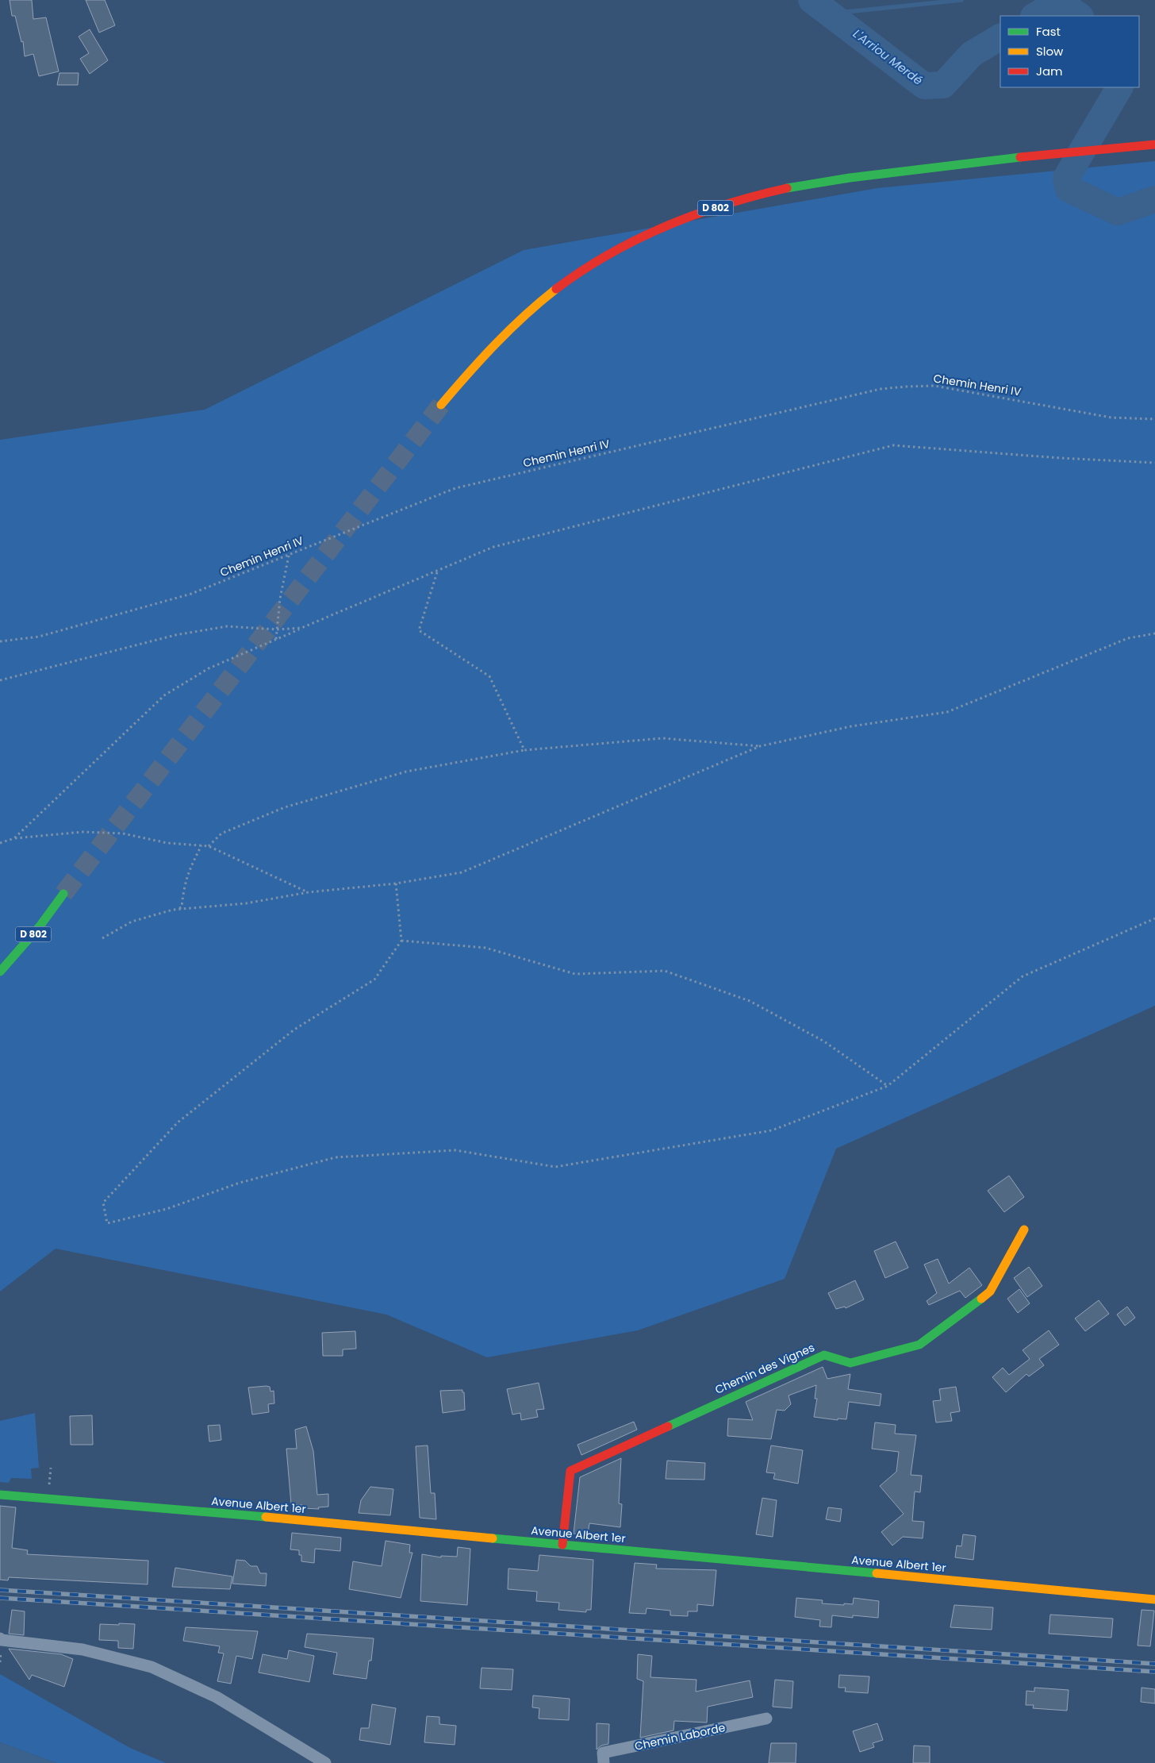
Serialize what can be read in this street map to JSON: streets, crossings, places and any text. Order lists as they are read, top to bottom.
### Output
{
  "streets": {
    "main road": ["D 802", "Chemin des Vignes", "Avenue Albert 1er"],
    "street": ["Chemin Laborde"],
    "path": ["Chemin Henri IV"]
  },
  "crossings": [
    ["Chemin des Vignes", "Avenue Albert 1er"]
  ],
  "water": ["L'Arriou Merdé"],
  "legend": ["Fast", "Slow", "Jam"]
}
